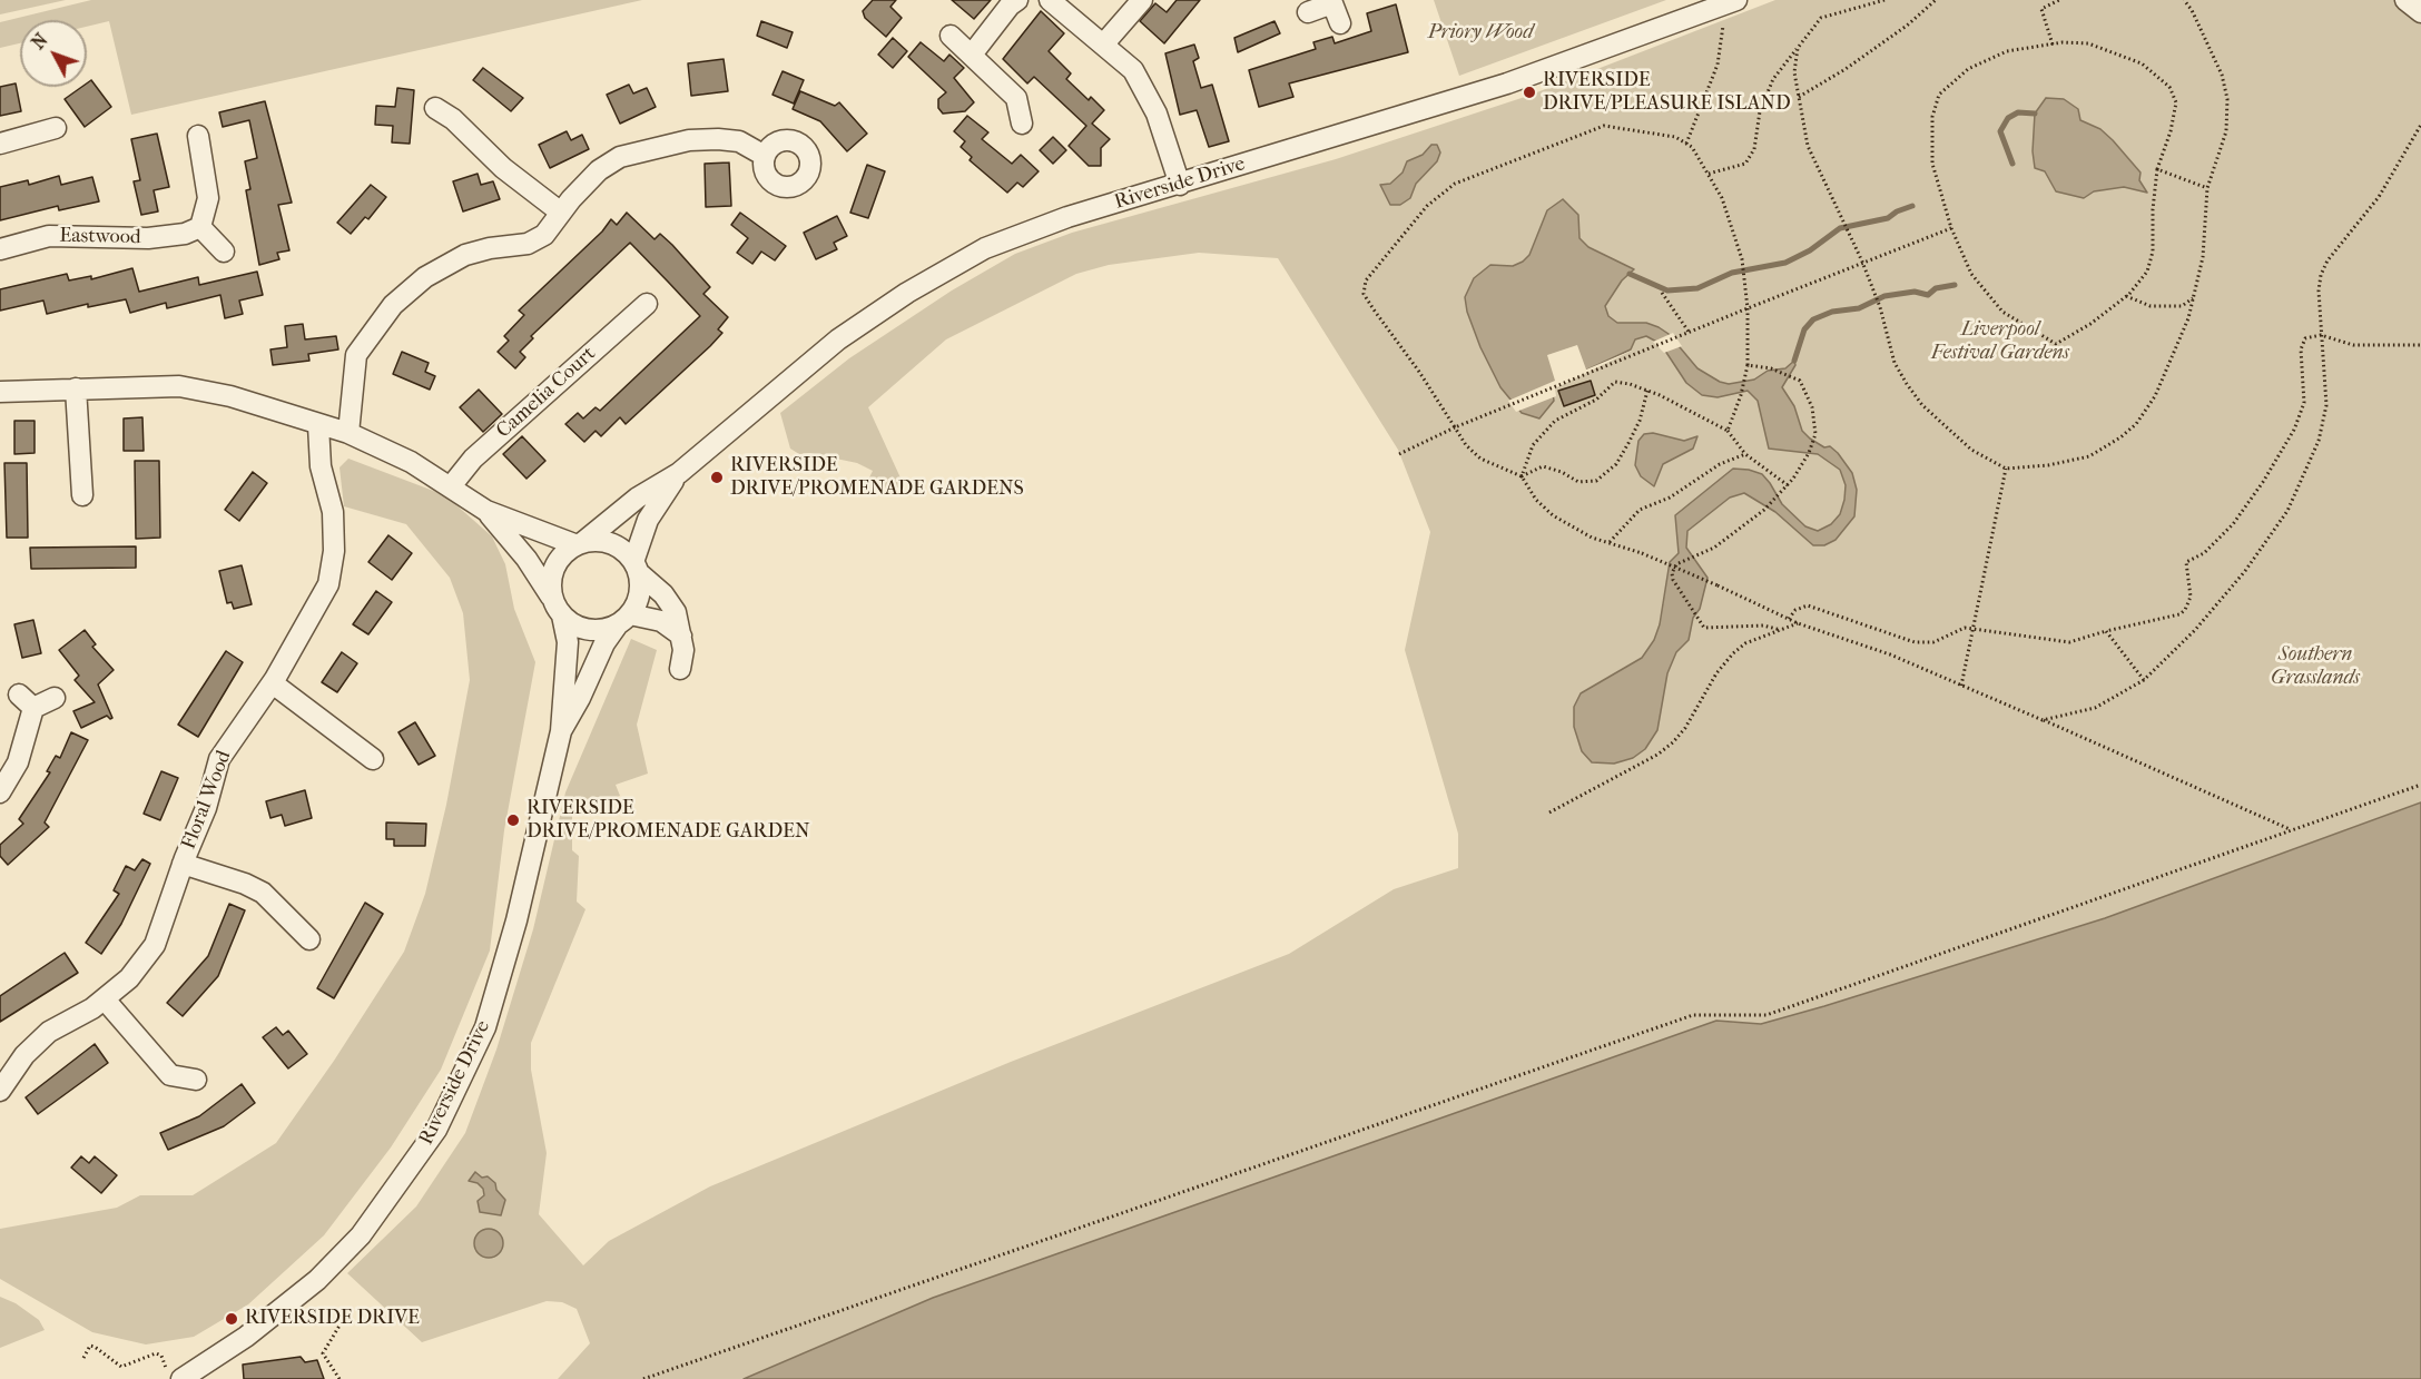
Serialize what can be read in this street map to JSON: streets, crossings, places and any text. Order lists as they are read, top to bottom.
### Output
{
  "streets": {
    "street": [
      "Riverside Drive",
      "Eastwood",
      "Camelia Court",
      "Floral Wood"
    ]
  },
  "parks": ["Priory Wood", "Liverpool Festival Gardens", "Southern Grasslands"],
  "places": [
    "RIVERSIDE DRIVE/PLEASURE ISLAND",
    "RIVERSIDE DRIVE/PROMENADE GARDENS",
    "RIVERSIDE DRIVE/PROMENADE GARDEN",
    "RIVERSIDE DRIVE"
  ],
  "north": "top left"
}
